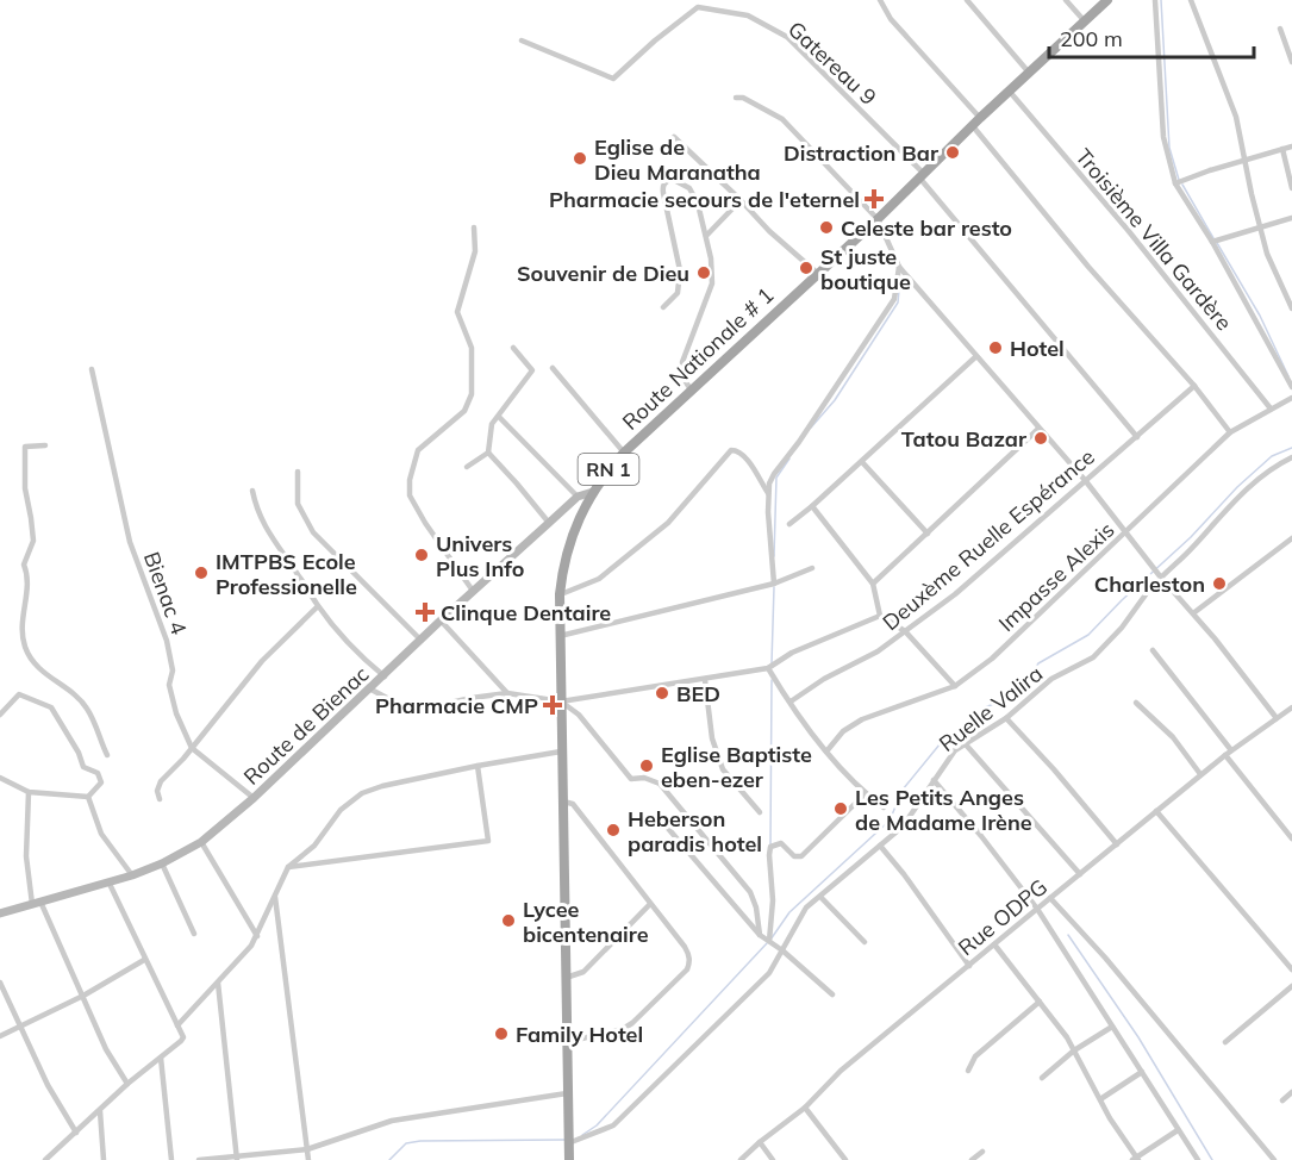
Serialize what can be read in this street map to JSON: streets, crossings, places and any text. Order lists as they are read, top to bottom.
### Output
{
  "streets": {
    "main road": ["Route Nationale # 1", "RN 1", "Route de Bienac"],
    "street": [
      "Gatereau 9",
      "Troisième Villa Gardère",
      "Deuxème Ruelle Espérance",
      "Impasse Alexis",
      "Bienac 4",
      "Ruelle Valira",
      "Rue ODPG"
    ]
  },
  "crossings": [
    ["Gatereau 9", "Route Nationale # 1"],
    ["Troisième Villa Gardère", "Route Nationale # 1"],
    ["Troisième Villa Gardère", "Impasse Alexis"],
    ["Route Nationale # 1", "Ruelle Valira"],
    ["Route Nationale # 1", "Route de Bienac"],
    ["Bienac 4", "Route de Bienac"]
  ],
  "places": {
    "other": [
      "Distraction Bar",
      "Eglise de Dieu Maranatha",
      "Celeste bar resto",
      "St juste boutique",
      "Souvenir de Dieu",
      "Hotel",
      "Tatou Bazar",
      "Univers Plus Info",
      "IMTPBS Ecole Professionelle",
      "Charleston",
      "BED",
      "Eglise Baptiste eben-ezer",
      "Les Petits Anges de Madame Irène",
      "Heberson paradis hotel",
      "Lycee bicentenaire",
      "Family Hotel"
    ],
    "health": ["Pharmacie secours de l'eternel", "Clinque Dentaire", "Pharmacie CMP"]
  },
  "scale_bar": "200 m"
}
